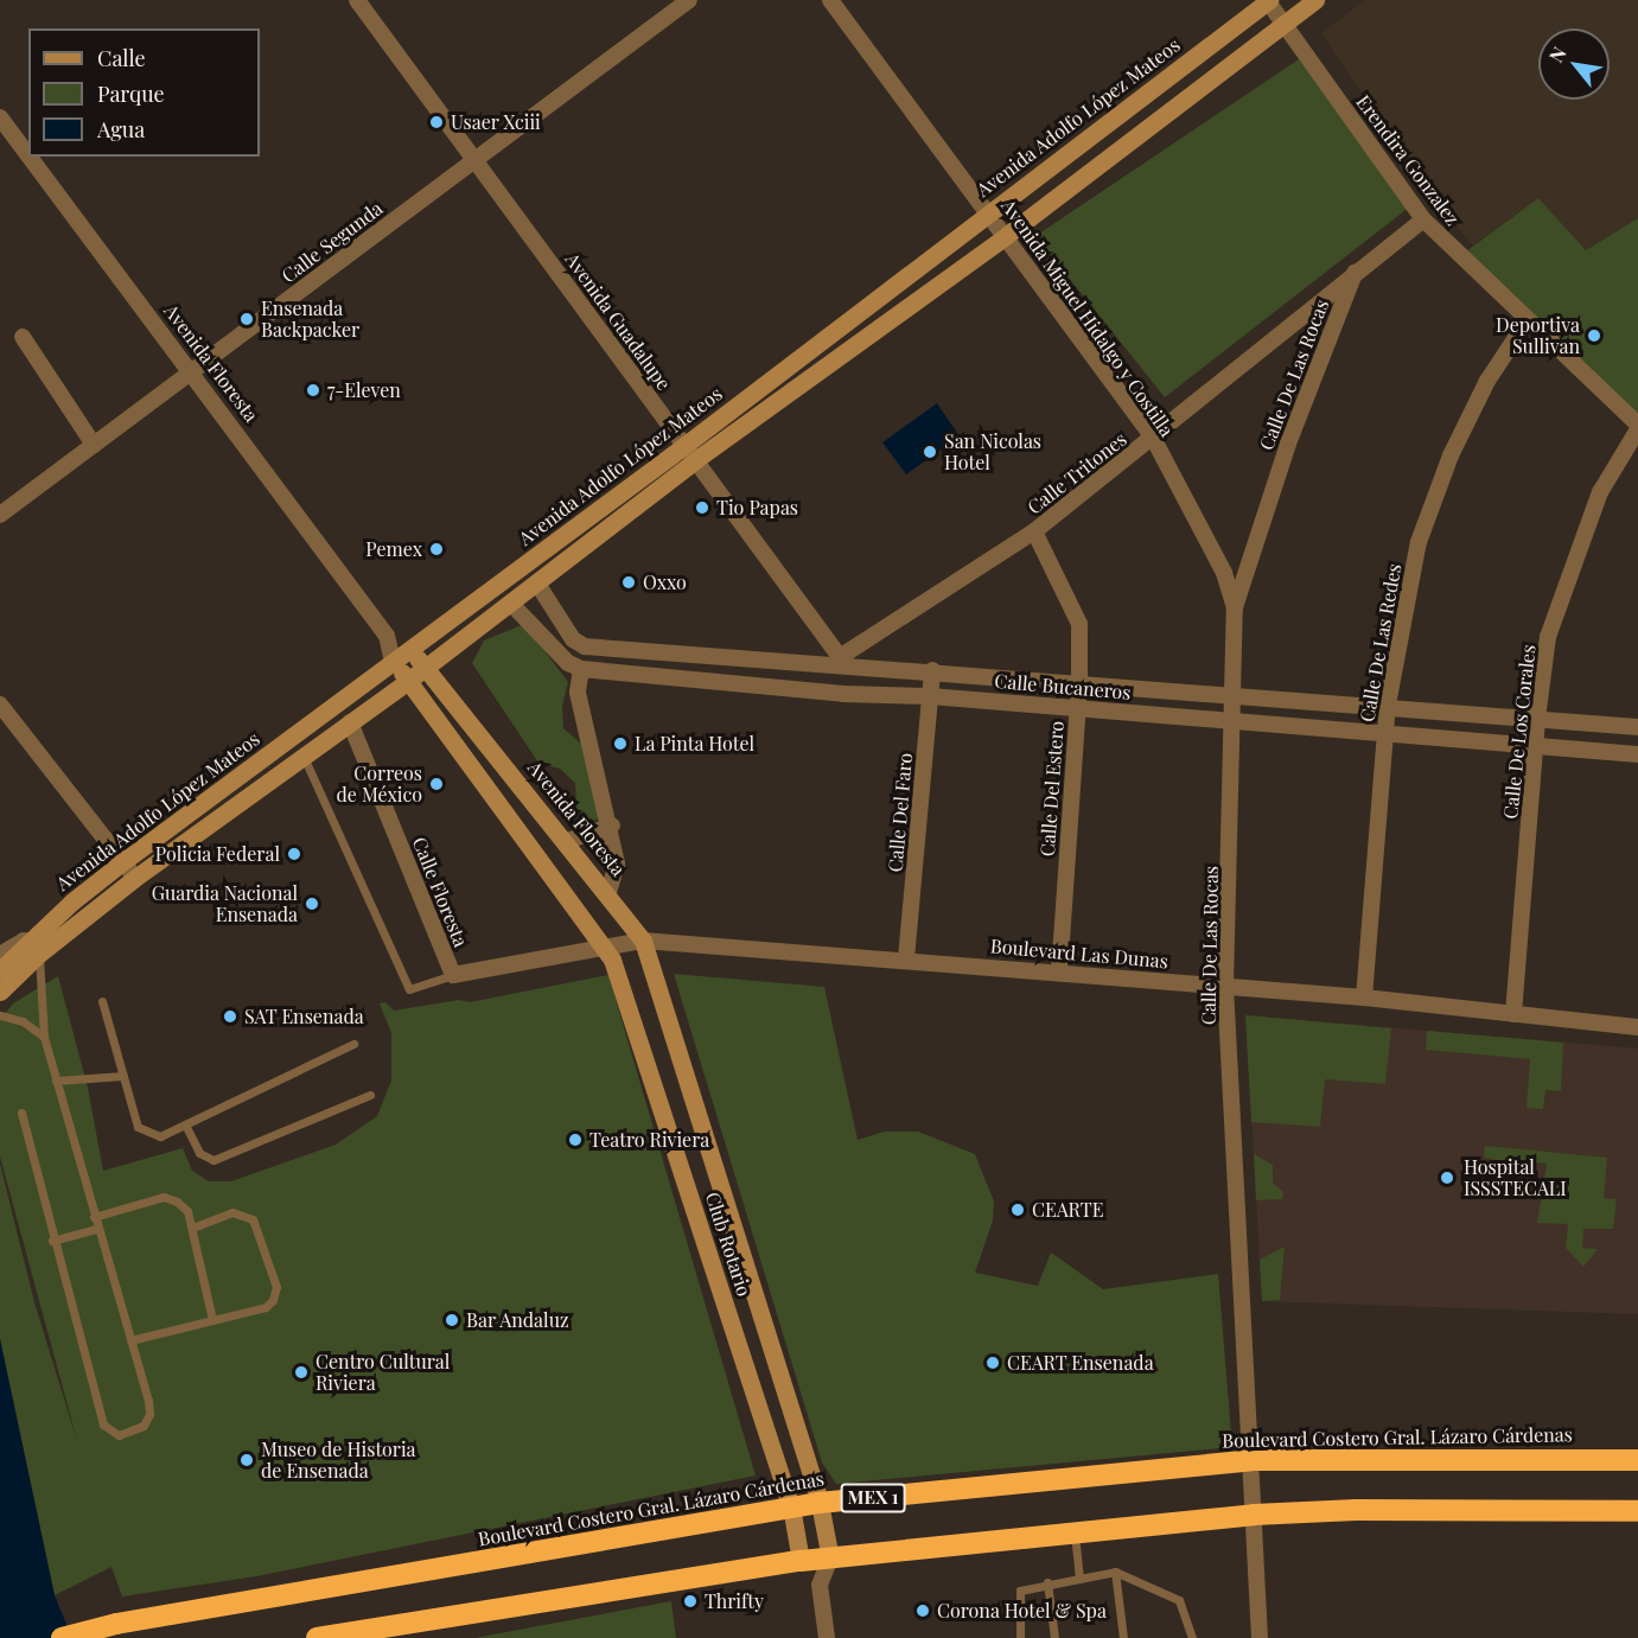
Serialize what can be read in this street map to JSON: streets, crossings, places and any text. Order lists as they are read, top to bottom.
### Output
{
  "streets": {
    "highway": ["Boulevard Costero Gral. Lázaro Cárdenas", "MEX 1"],
    "main road": ["Avenida Adolfo López Mateos", "Avenida Floresta", "Club Rotario"],
    "street": [
      "Erendira Gonzalez",
      "Calle Segunda",
      "Avenida Miguel Hidalgo y Costilla",
      "Avenida Guadalupe",
      "Calle De Las Rocas",
      "Calle Tritones",
      "Calle De Las Redes",
      "Calle Bucaneros",
      "Calle De Los Corales",
      "Calle Del Estero",
      "Calle Del Faro",
      "Calle Floresta",
      "Boulevard Las Dunas"
    ]
  },
  "crossings": [
    ["Avenida Adolfo López Mateos", "Erendira Gonzalez"],
    ["Avenida Adolfo López Mateos", "Avenida Miguel Hidalgo y Costilla"],
    ["Avenida Adolfo López Mateos", "Avenida Guadalupe"],
    ["Avenida Adolfo López Mateos", "Avenida Floresta"],
    ["Avenida Adolfo López Mateos", "Calle Bucaneros"],
    ["Avenida Adolfo López Mateos", "Calle Floresta"],
    ["Erendira Gonzalez", "Calle Tritones"],
    ["Erendira Gonzalez", "Calle De Las Redes"],
    ["Erendira Gonzalez", "Calle De Los Corales"],
    ["Calle Segunda", "Avenida Guadalupe"],
    ["Calle Segunda", "Avenida Floresta"],
    ["Avenida Miguel Hidalgo y Costilla", "Calle De Las Rocas"],
    ["Avenida Miguel Hidalgo y Costilla", "Calle Tritones"],
    ["Avenida Guadalupe", "Calle Tritones"],
    ["Avenida Guadalupe", "Calle Bucaneros"],
    ["Avenida Floresta", "Calle Floresta"],
    ["Avenida Floresta", "Boulevard Las Dunas"],
    ["Avenida Floresta", "Club Rotario"],
    ["Calle De Las Rocas", "Calle Tritones"],
    ["Calle De Las Rocas", "Calle Bucaneros"],
    ["Calle De Las Rocas", "Boulevard Las Dunas"],
    ["Calle De Las Rocas", "Boulevard Costero Gral. Lázaro Cárdenas"],
    ["Calle Tritones", "Calle Bucaneros"],
    ["Calle Tritones", "Calle Del Estero"],
    ["Calle De Las Redes", "Calle Bucaneros"],
    ["Calle De Las Redes", "Boulevard Las Dunas"],
    ["Calle Bucaneros", "Calle De Los Corales"],
    ["Calle Bucaneros", "Calle Del Estero"],
    ["Calle Bucaneros", "Calle Del Faro"],
    ["Calle De Los Corales", "Boulevard Las Dunas"],
    ["Calle Del Estero", "Boulevard Las Dunas"],
    ["Calle Del Faro", "Boulevard Las Dunas"],
    ["Calle Floresta", "Boulevard Las Dunas"],
    ["Calle Floresta", "Club Rotario"],
    ["Boulevard Las Dunas", "Club Rotario"],
    ["Club Rotario", "Boulevard Costero Gral. Lázaro Cárdenas"]
  ],
  "places": [
    "Usaer Xciii",
    "Ensenada Backpacker",
    "Deportiva Sullivan",
    "7-Eleven",
    "San Nicolas Hotel",
    "Tio Papas",
    "Pemex",
    "Oxxo",
    "La Pinta Hotel",
    "Correos de México",
    "Policia Federal",
    "Guardia Nacional Ensenada",
    "SAT Ensenada",
    "Teatro Riviera",
    "Hospital ISSSTECALI",
    "CEARTE",
    "Bar Andaluz",
    "CEART Ensenada",
    "Centro Cultural Riviera",
    "Museo de Historia de Ensenada",
    "Thrifty",
    "Corona Hotel & Spa"
  ],
  "legend": ["Calle", "Parque", "Agua"],
  "north": "top left"
}
